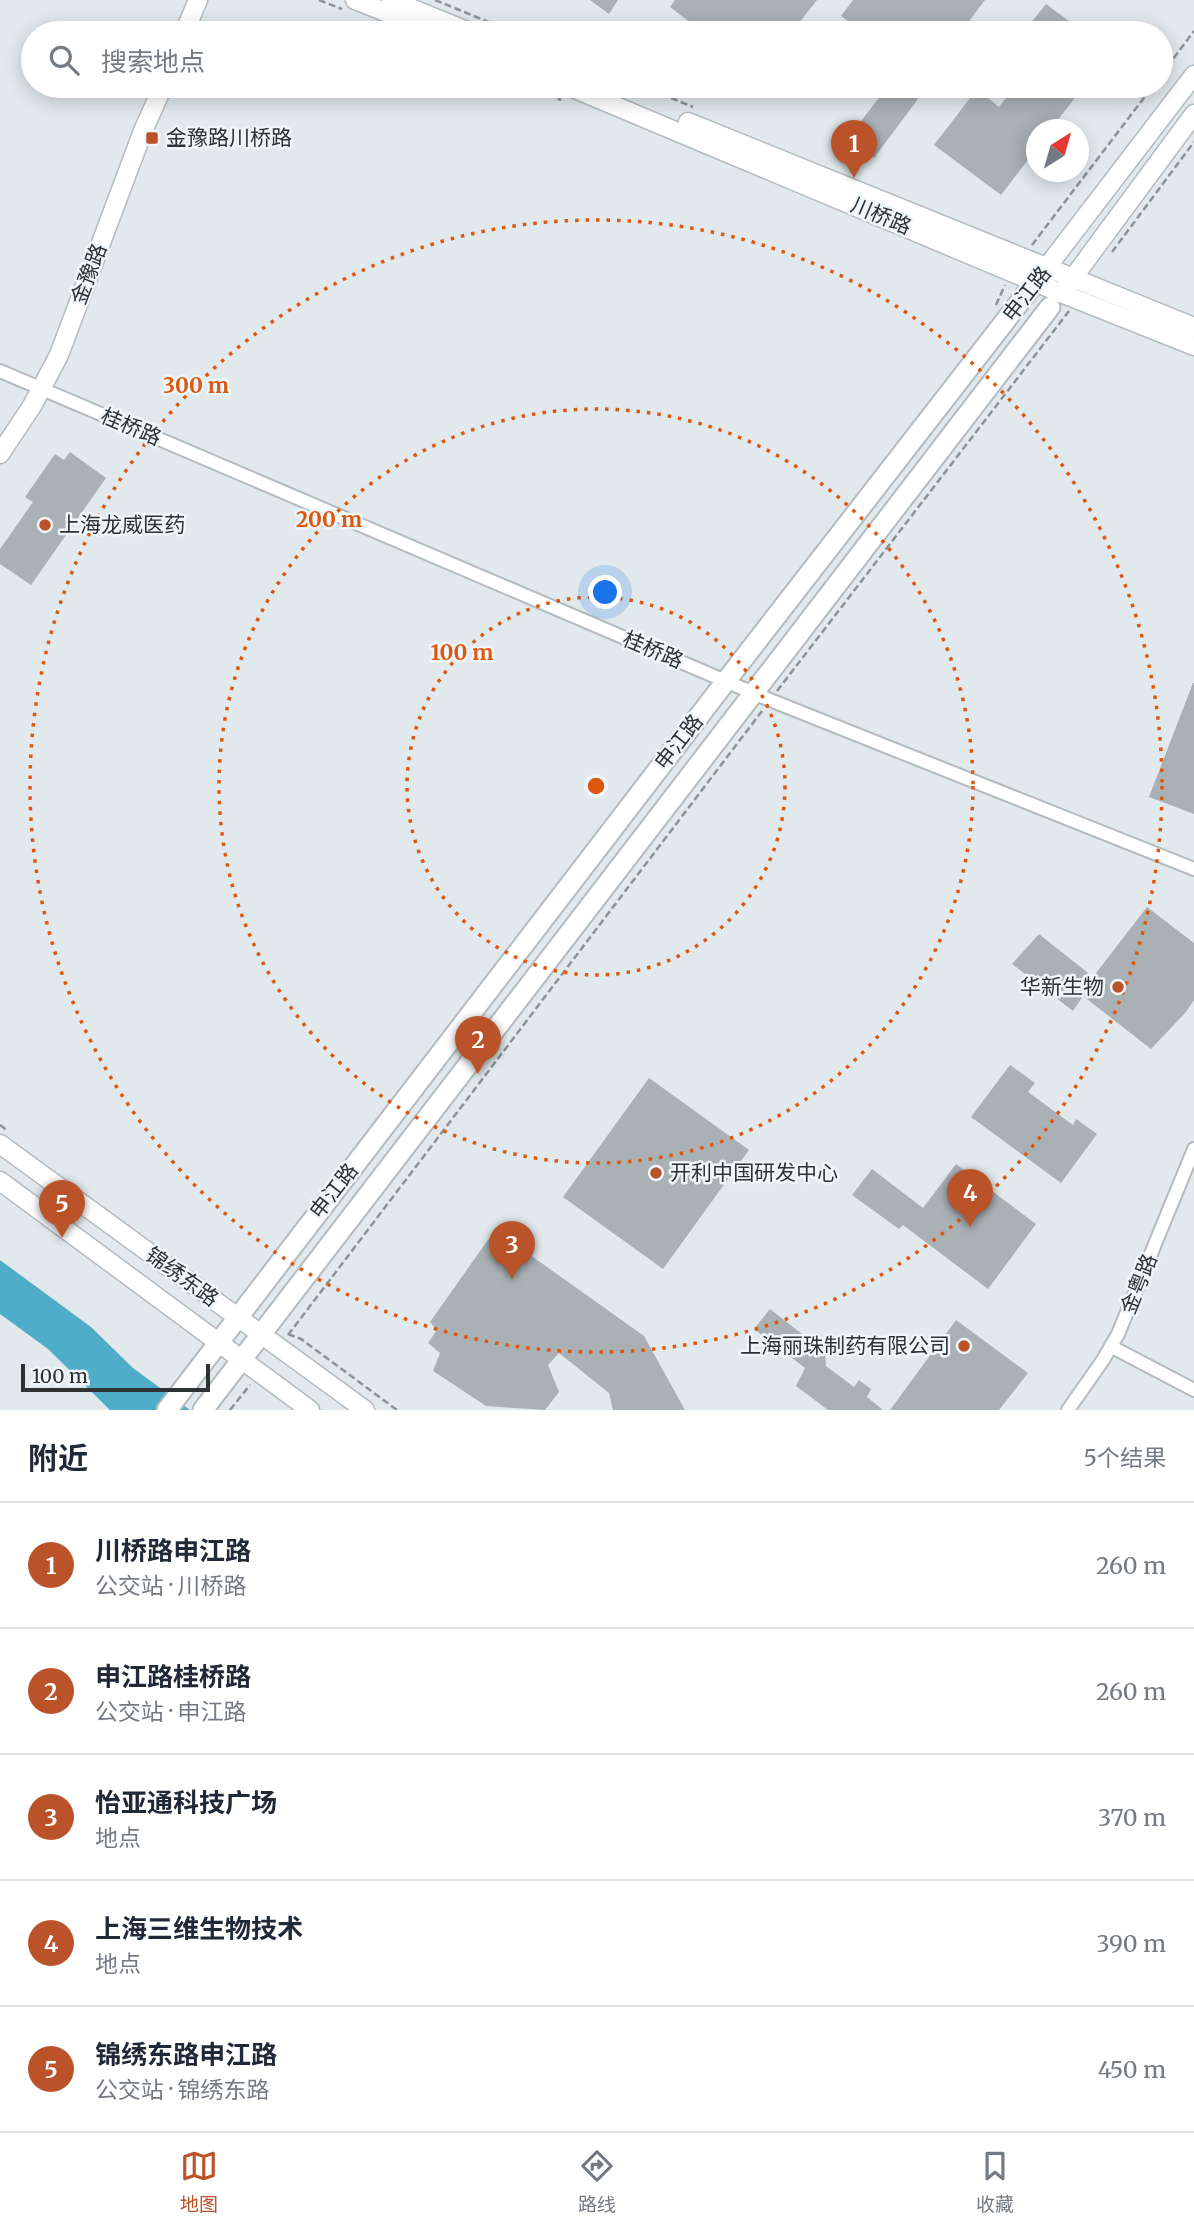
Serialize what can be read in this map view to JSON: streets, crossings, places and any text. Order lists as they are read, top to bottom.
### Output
{
  "streets": {
    "main road": ["申江路"],
    "street": [
      "川桥路",
      "金豫路",
      "桂桥路",
      "锦绣东路",
      "金粤路"
    ]
  },
  "crossings": [
    ["川桥路", "申江路"],
    ["金豫路", "桂桥路"],
    ["申江路", "桂桥路"],
    ["申江路", "锦绣东路"]
  ],
  "places": {
    "transit": ["金豫路川桥路"],
    "other": [
      "上海龙威医药",
      "华新生物",
      "开利中国研发中心",
      "上海丽珠制药有限公司"
    ]
  },
  "scale_bar": "100 m",
  "north": "top right",
  "page": {
    "search": "搜索地点",
    "pins": [
      "1",
      "2",
      "4",
      "5",
      "3"
    ],
    "scale": "100 m",
    "heading": ["附近", "5个结果"],
    "list": [
      {
        "mark": "1",
        "name": "川桥路申江路",
        "note": "公交站 · 川桥路",
        "value": "260 m"
      },
      {
        "mark": "2",
        "name": "申江路桂桥路",
        "note": "公交站 · 申江路",
        "value": "260 m"
      },
      {
        "mark": "3",
        "name": "怡亚通科技广场",
        "note": "地点",
        "value": "370 m"
      },
      {
        "mark": "4",
        "name": "上海三维生物技术",
        "note": "地点",
        "value": "390 m"
      },
      {
        "mark": "5",
        "name": "锦绣东路申江路",
        "note": "公交站 · 锦绣东路",
        "value": "450 m"
      }
    ],
    "nav": ["地图", "路线", "收藏"]
  },
  "rings": ["300 m", "200 m", "100 m"]
}
